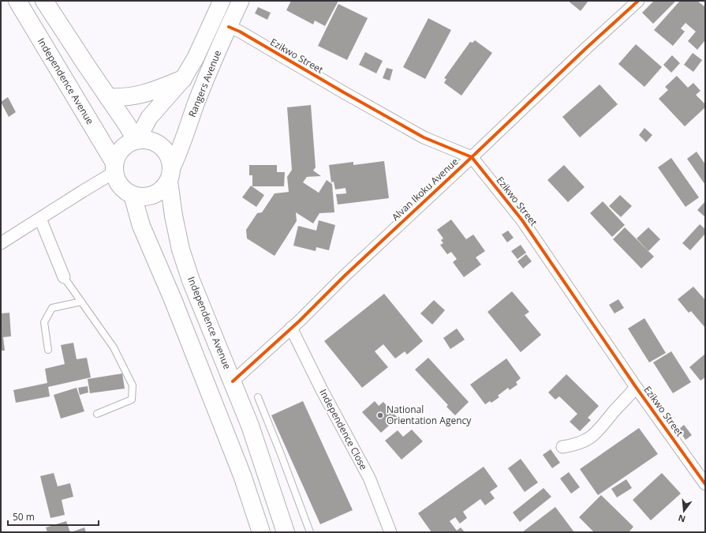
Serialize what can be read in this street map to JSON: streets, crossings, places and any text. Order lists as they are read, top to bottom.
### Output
{
  "streets": {
    "main road": ["Independence Avenue", "Rangers Avenue"],
    "street": ["Ezikwo Street", "Alvan Ikoku Avenue", "Independence Close"]
  },
  "crossings": [
    ["Ezikwo Street", "Rangers Avenue"],
    ["Ezikwo Street", "Alvan Ikoku Avenue"],
    ["Independence Avenue", "Rangers Avenue"],
    ["Independence Avenue", "Alvan Ikoku Avenue"],
    ["Alvan Ikoku Avenue", "Independence Close"]
  ],
  "places": ["National Orientation Agency"],
  "scale_bar": "50 m",
  "north": "bottom"
}
